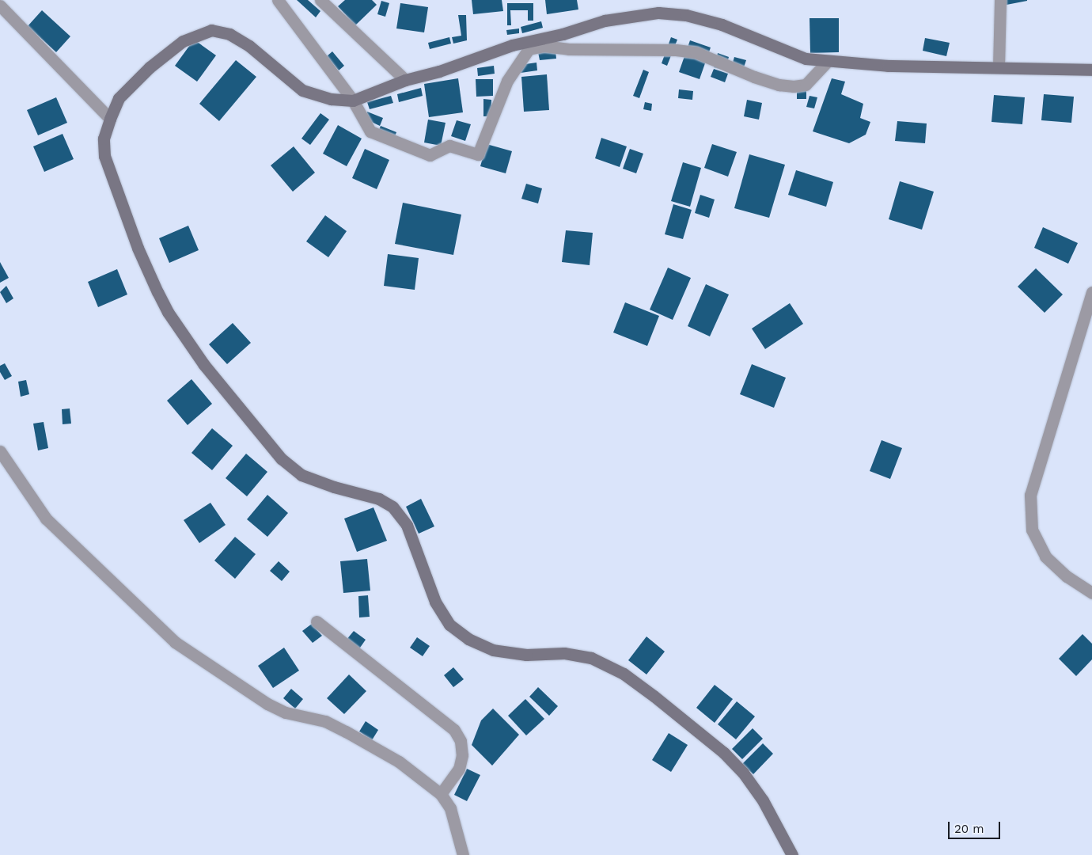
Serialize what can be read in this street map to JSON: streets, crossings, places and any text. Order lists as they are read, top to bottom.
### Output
{
  "scale_bar": "20 m"
}
